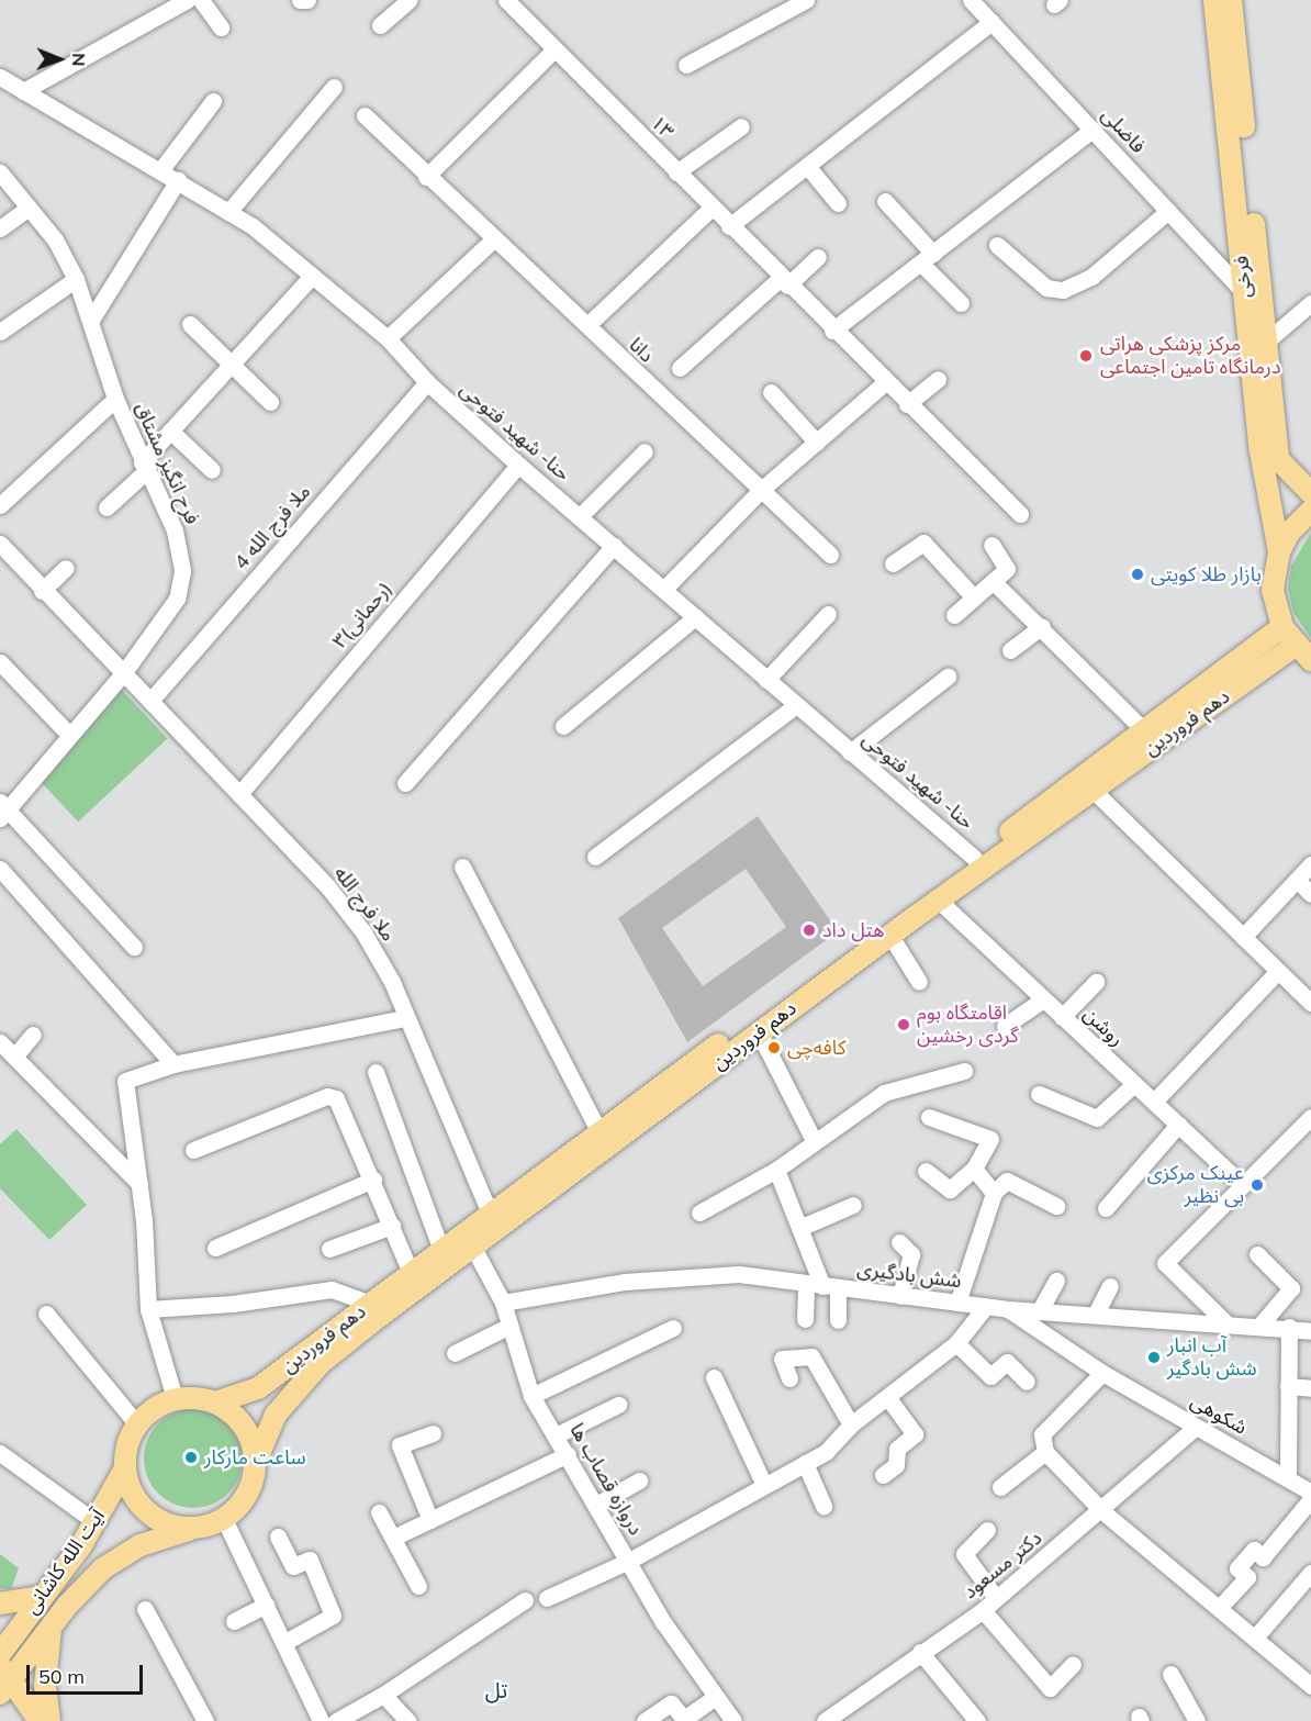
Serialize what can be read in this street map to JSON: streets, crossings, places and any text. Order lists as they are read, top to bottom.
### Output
{
  "streets": {
    "main road": ["فرخی", "دهم فروردین", "آیت الله کاشانی"],
    "street": [
      "۱۳",
      "فاضلی",
      "دانا",
      "حنا- شهید فتوحی",
      "فرح انگیز مشتاق",
      "4 ملا فرج الله",
      "۳(رحمانی)",
      "ملا فرج الله",
      "روشن",
      "شش بادگیری",
      "شکوهی",
      "دروازه قصاب ها",
      "دکتر مسعود"
    ]
  },
  "crossings": [
    ["فاضلی", "فرخی"],
    ["حنا- شهید فتوحی", "4 ملا فرج الله"],
    ["حنا- شهید فتوحی", "۳(رحمانی)"],
    ["حنا- شهید فتوحی", "دهم فروردین"],
    ["فرح انگیز مشتاق", "ملا فرج الله"],
    ["4 ملا فرج الله", "ملا فرج الله"],
    ["۳(رحمانی)", "ملا فرج الله"],
    ["دهم فروردین", "ملا فرج الله"],
    ["دهم فروردین", "روشن"],
    ["دهم فروردین", "دروازه قصاب ها"],
    ["دهم فروردین", "آیت الله کاشانی"],
    ["شش بادگیری", "شکوهی"],
    ["شش بادگیری", "دروازه قصاب ها"],
    ["شکوهی", "دکتر مسعود"]
  ],
  "districts": ["تل"],
  "places": [
    "مرکز پزشکی هراتی درمانگاه تامین اجتماعی",
    "بازار طلا کویتی",
    "هتل داد",
    "اقامتگاه بوم گردی رخشین",
    "کافه‌چی",
    "عینک مرکزی بی نظیر",
    "آب انبار شش بادگیر",
    "ساعت مارکار"
  ],
  "scale_bar": "50 m",
  "north": "right"
}
